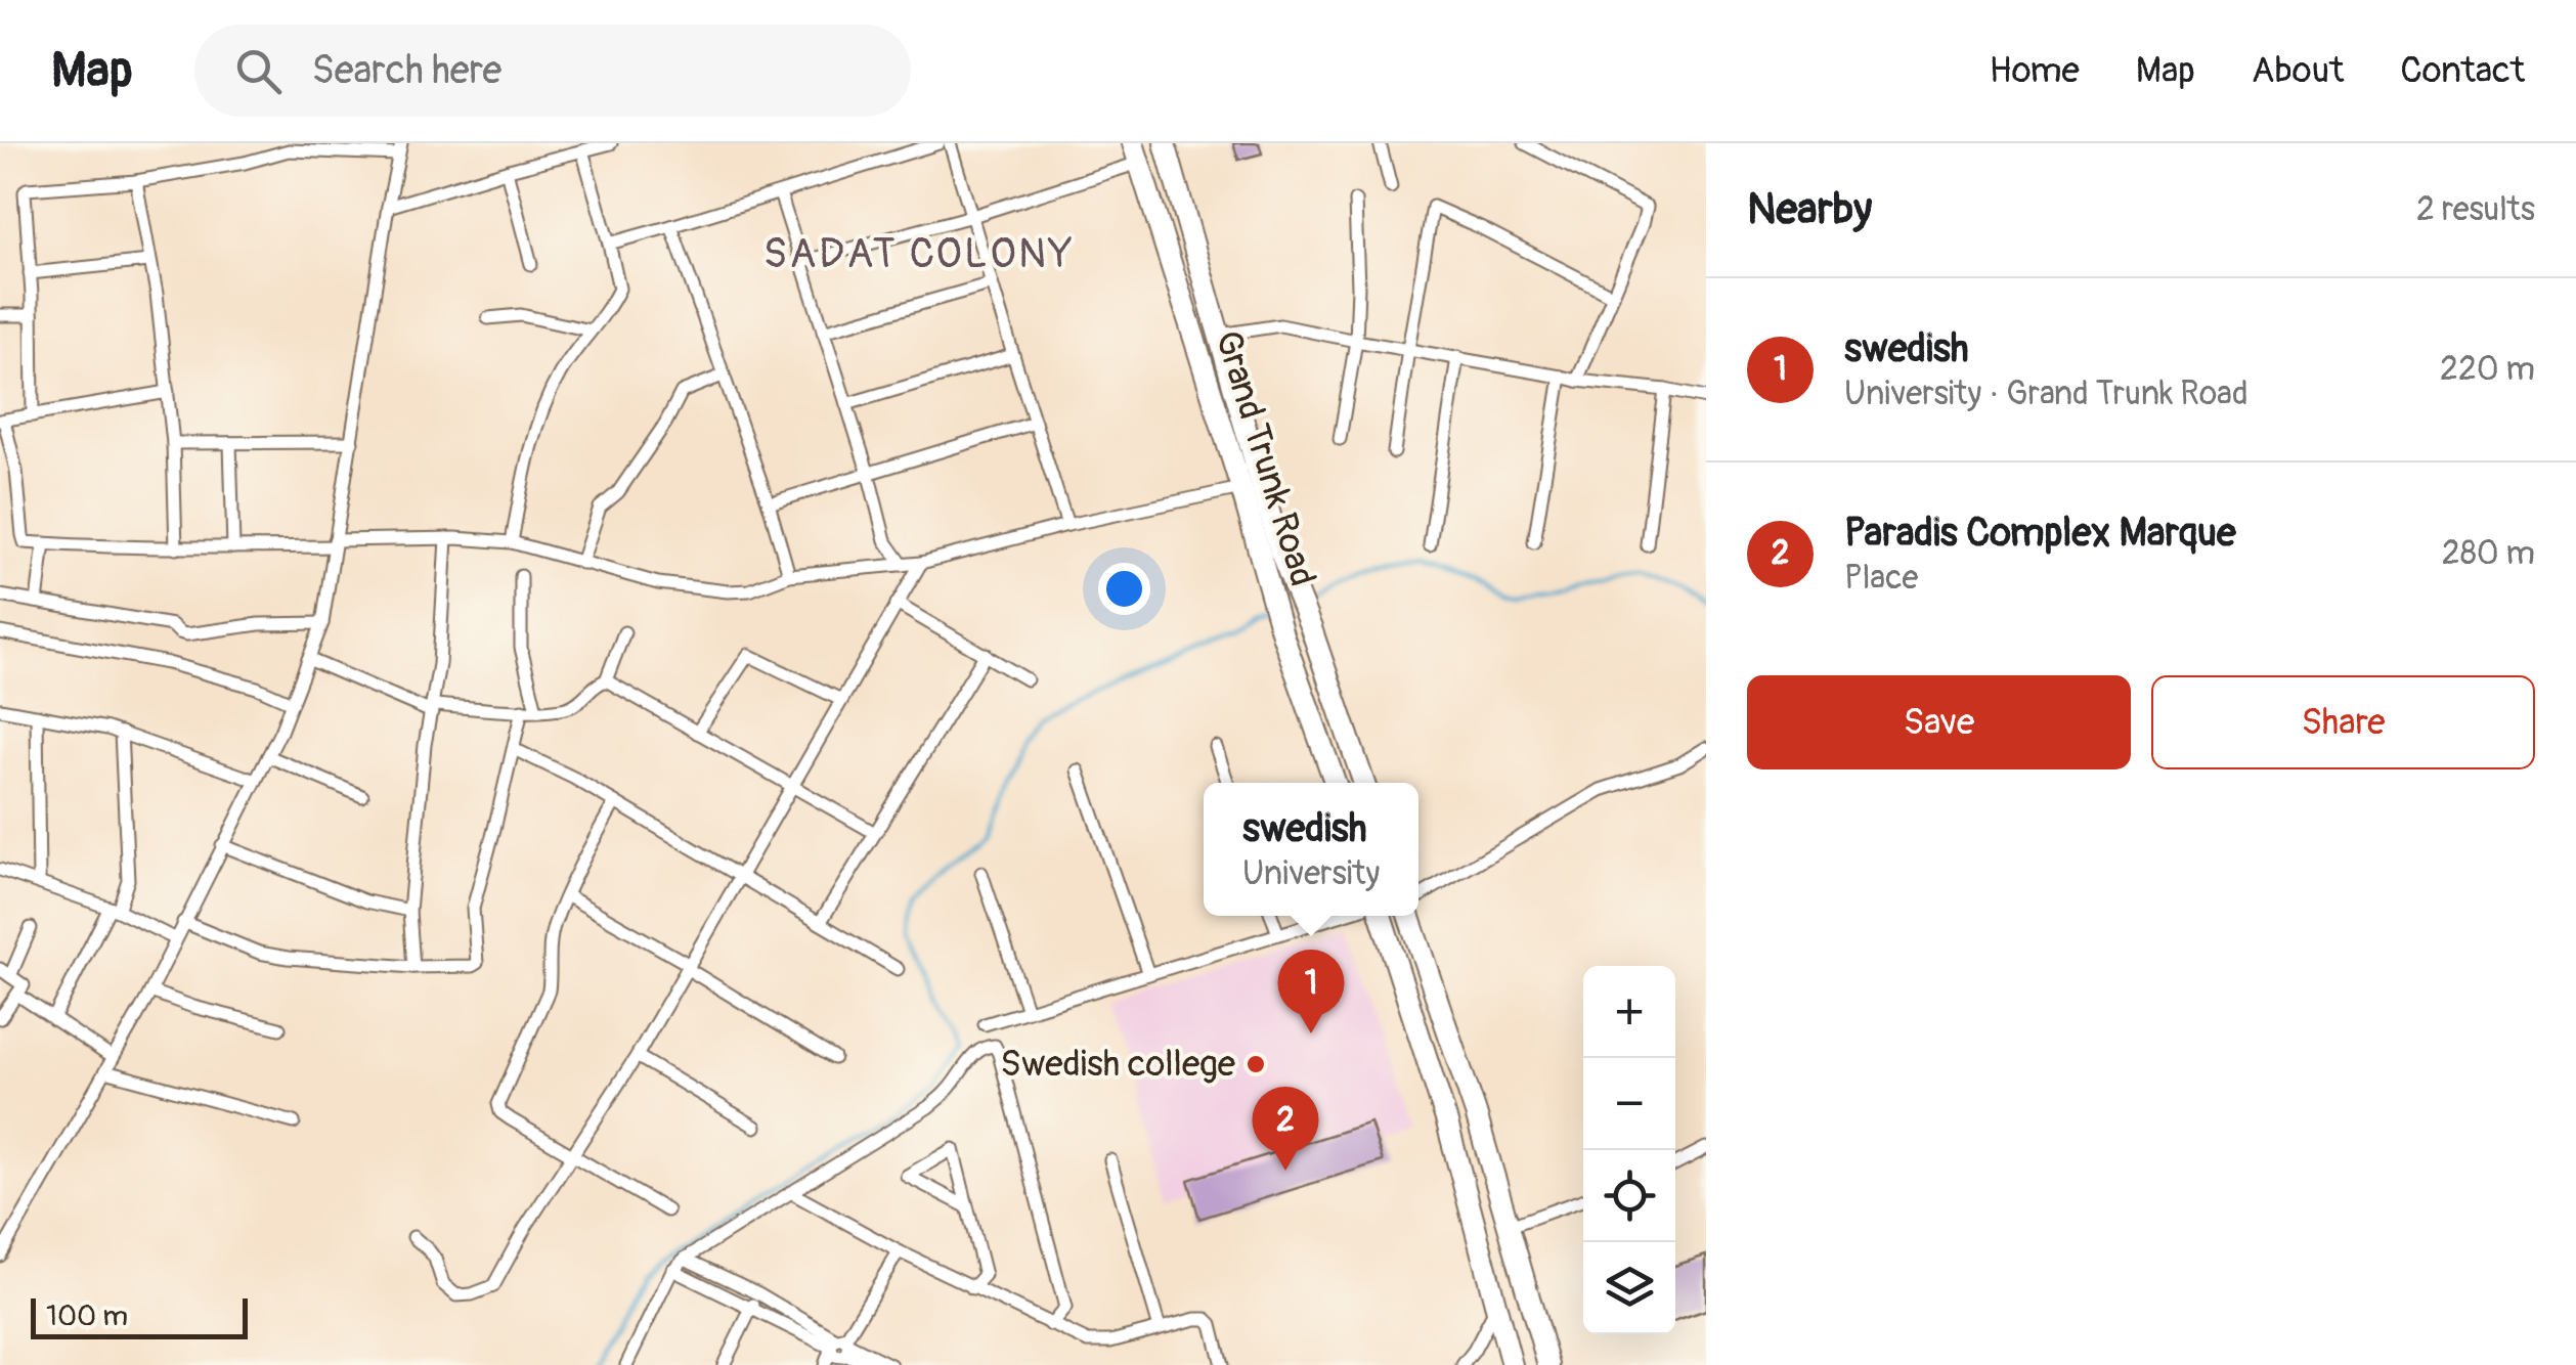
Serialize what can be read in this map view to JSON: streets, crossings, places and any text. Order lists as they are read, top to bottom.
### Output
{
  "streets": {
    "highway": ["Grand Trunk Road"]
  },
  "districts": ["SADAT COLONY"],
  "places": ["Swedish college"],
  "scale_bar": "100 m",
  "page": {
    "header": "Map",
    "search": "Search here",
    "nav": [
      "Home",
      "Map",
      "About",
      "Contact"
    ],
    "heading": ["Nearby", "2 results"],
    "list": [
      {
        "mark": "1",
        "name": "swedish",
        "note": "University · Grand Trunk Road",
        "value": "220 m"
      },
      {
        "mark": "2",
        "name": "Paradis Complex Marque",
        "note": "Place",
        "value": "280 m"
      }
    ],
    "buttons": ["Save", "Share"],
    "popup": ["swedish", "University"],
    "pins": ["1", "2"],
    "map_buttons": ["+", "−"],
    "scale": "100 m"
  }
}
